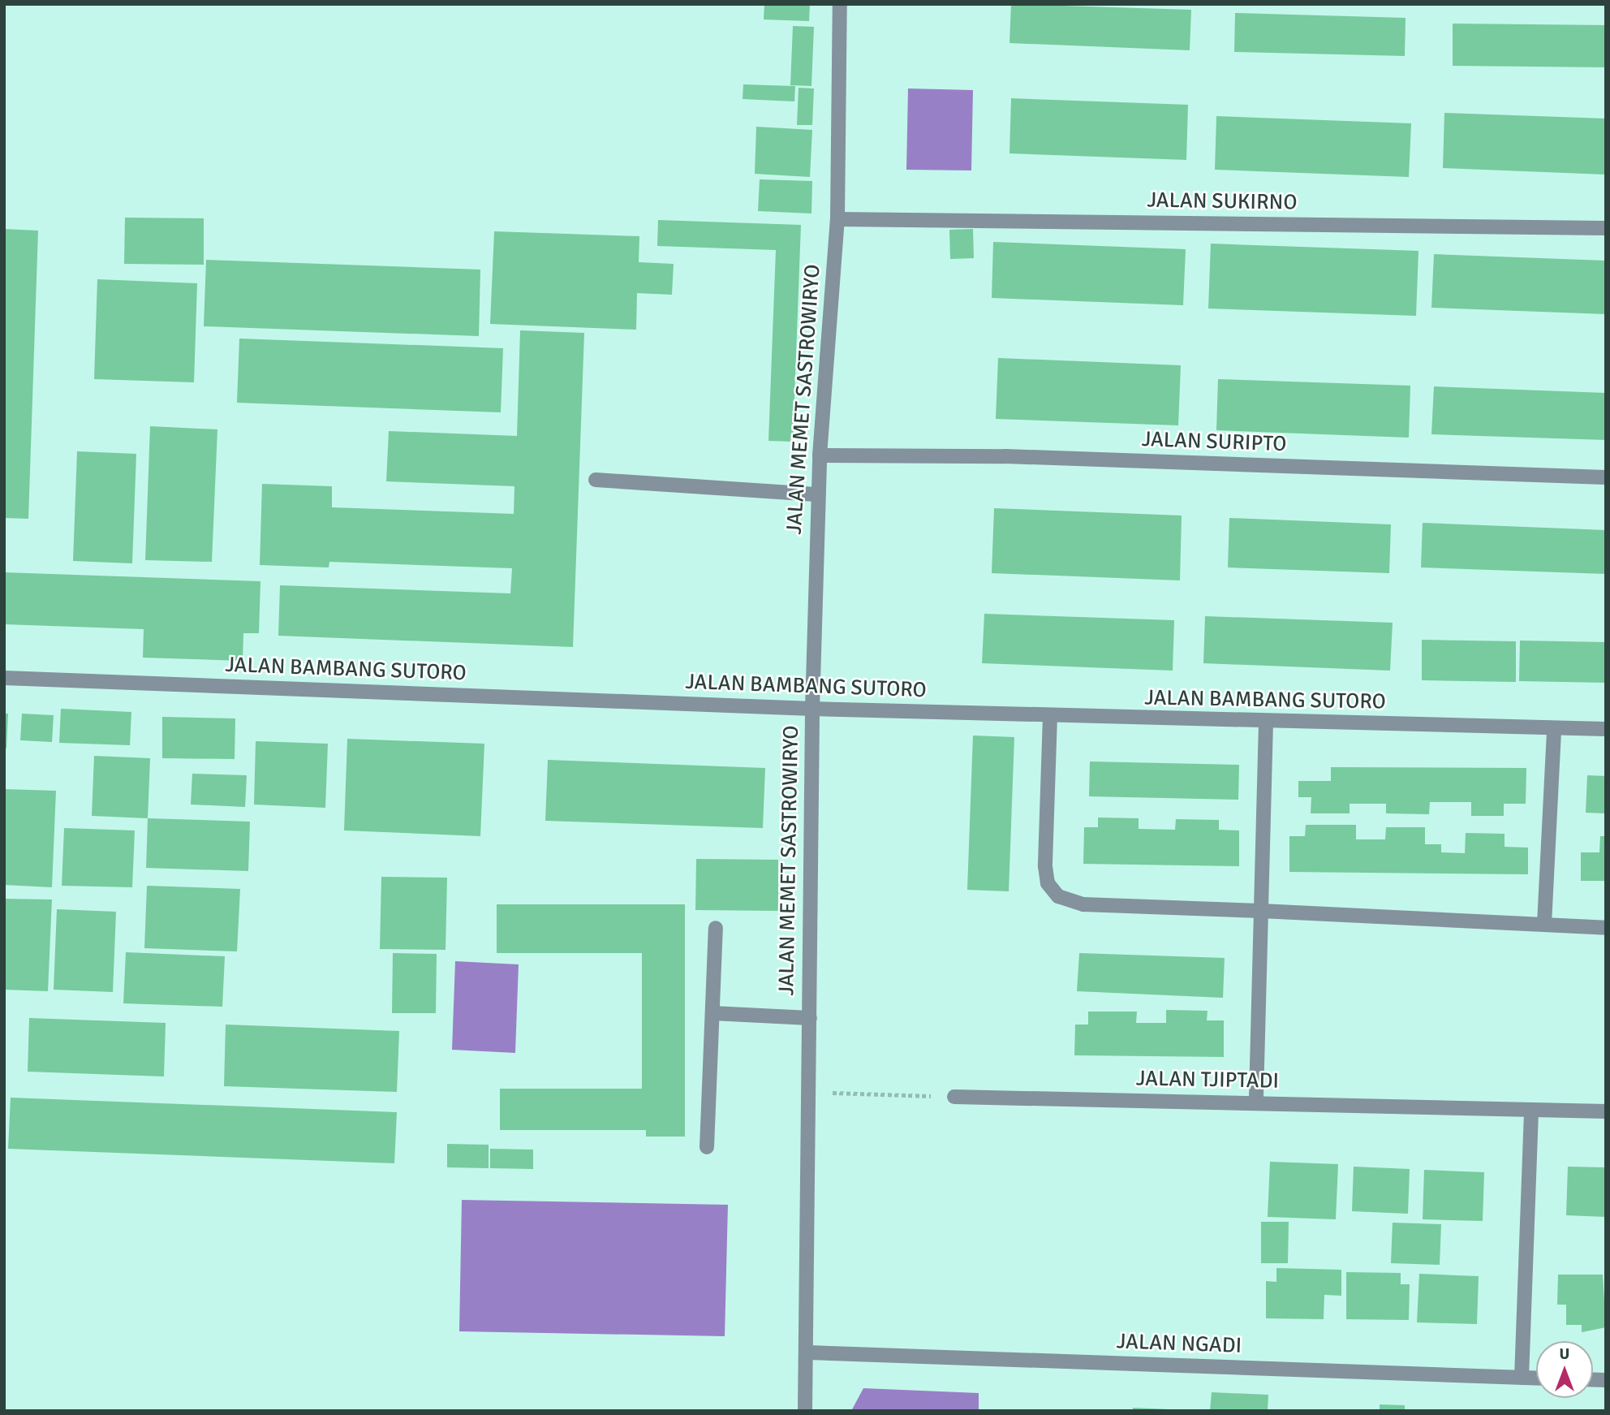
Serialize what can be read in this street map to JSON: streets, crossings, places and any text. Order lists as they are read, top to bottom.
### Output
{
  "streets": {
    "street": [
      "JALAN SUKIRNO",
      "JALAN MEMET SASTROWIRYO",
      "JALAN SURIPTO",
      "JALAN BAMBANG SUTORO",
      "JALAN TJIPTADI",
      "JALAN NGADI"
    ]
  },
  "crossings": [
    ["JALAN SUKIRNO", "JALAN MEMET SASTROWIRYO"],
    ["JALAN MEMET SASTROWIRYO", "JALAN SURIPTO"],
    ["JALAN MEMET SASTROWIRYO", "JALAN BAMBANG SUTORO"],
    ["JALAN MEMET SASTROWIRYO", "JALAN NGADI"]
  ],
  "north": "top"
}
